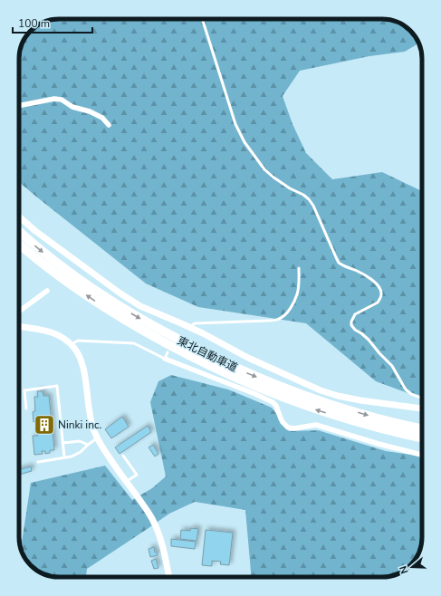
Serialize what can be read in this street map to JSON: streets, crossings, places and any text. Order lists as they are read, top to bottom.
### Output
{
  "streets": {
    "highway": ["東北自動車道"]
  },
  "places": {
    "building": ["Ninki inc."]
  },
  "scale_bar": "100 m",
  "north": "left"
}
